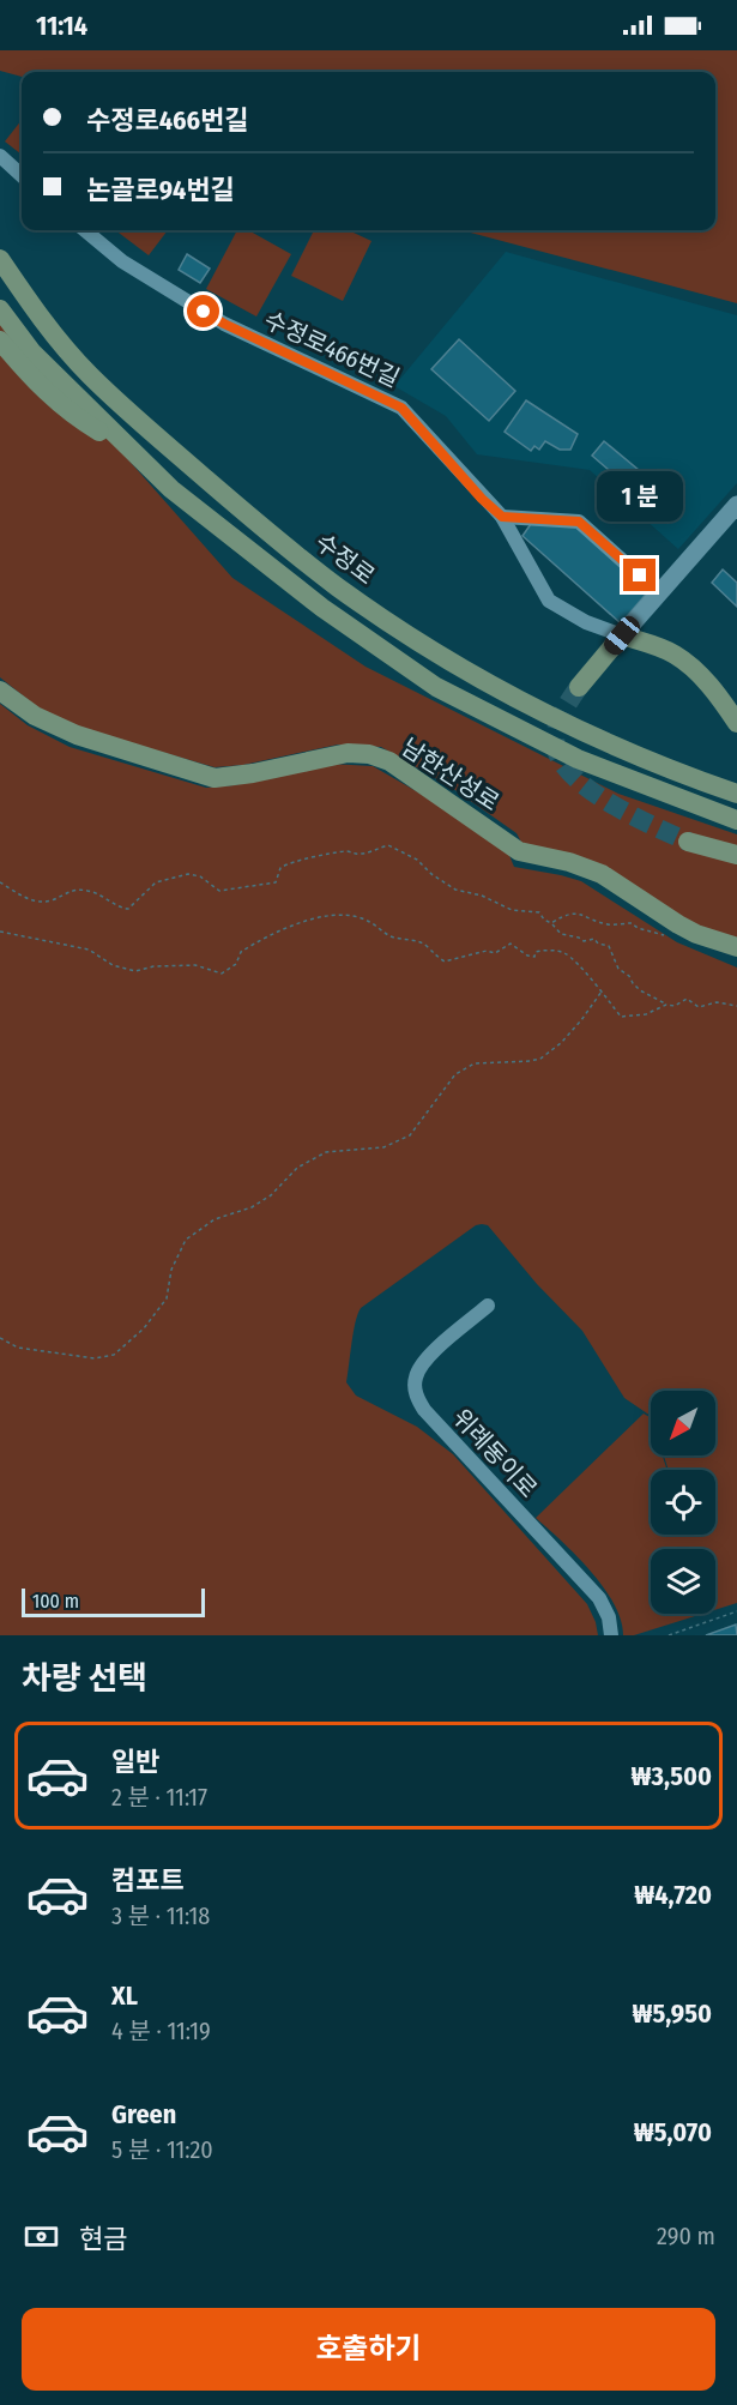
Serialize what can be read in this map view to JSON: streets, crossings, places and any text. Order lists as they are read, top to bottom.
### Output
{
  "streets": {
    "main road": ["수정로", "남한산성로"],
    "street": ["수정로466번길", "위례동이로"]
  },
  "scale_bar": "100 m",
  "north": "bottom left",
  "page": {
    "status": "11:14",
    "banner": ["수정로466번길", "논골로94번길"],
    "bubble": "1 분",
    "scale": "100 m",
    "heading": "차량 선택",
    "list": [
      {
        "name": "일반",
        "note": "2 분 · 11:17",
        "value": "₩3,500"
      },
      {
        "name": "컴포트",
        "note": "3 분 · 11:18",
        "value": "₩4,720"
      },
      {
        "name": "XL",
        "note": "4 분 · 11:19",
        "value": "₩5,950"
      },
      {
        "name": "Green",
        "note": "5 분 · 11:20",
        "value": "₩5,070"
      }
    ],
    "pay": ["현금", "290 m"],
    "buttons": "호출하기"
  }
}
